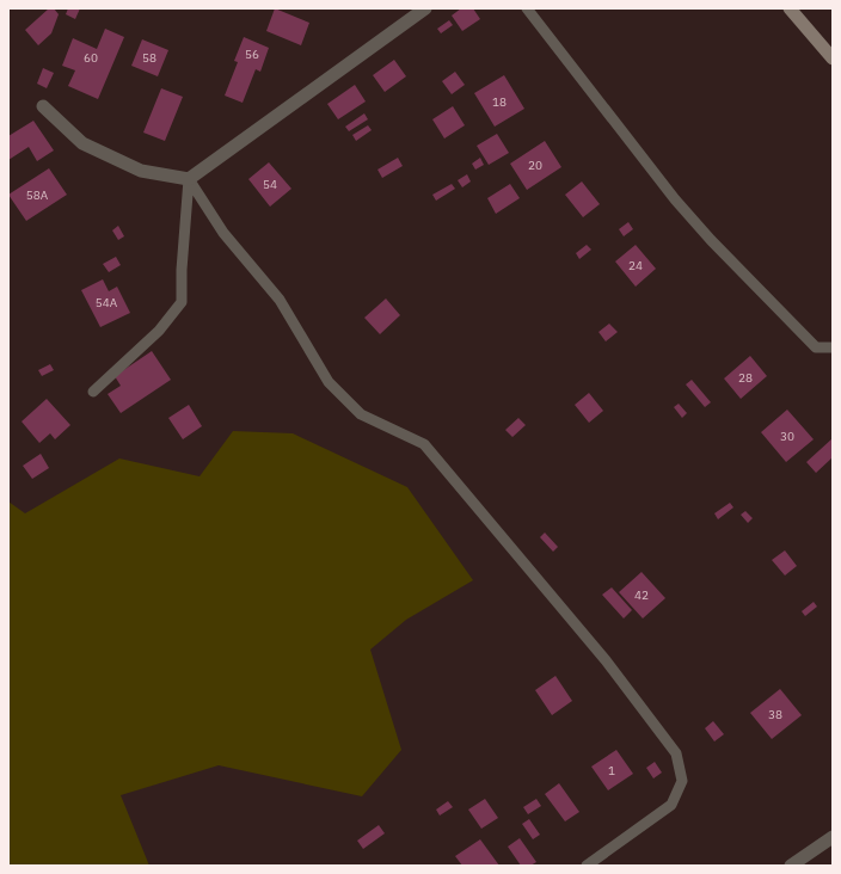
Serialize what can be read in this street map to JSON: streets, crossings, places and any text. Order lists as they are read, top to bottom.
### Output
{
  "house_numbers": [
    "56",
    "60",
    "58",
    "18",
    "20",
    "54",
    "58А",
    "24",
    "54А",
    "28",
    "30",
    "42",
    "38",
    "1"
  ]
}
